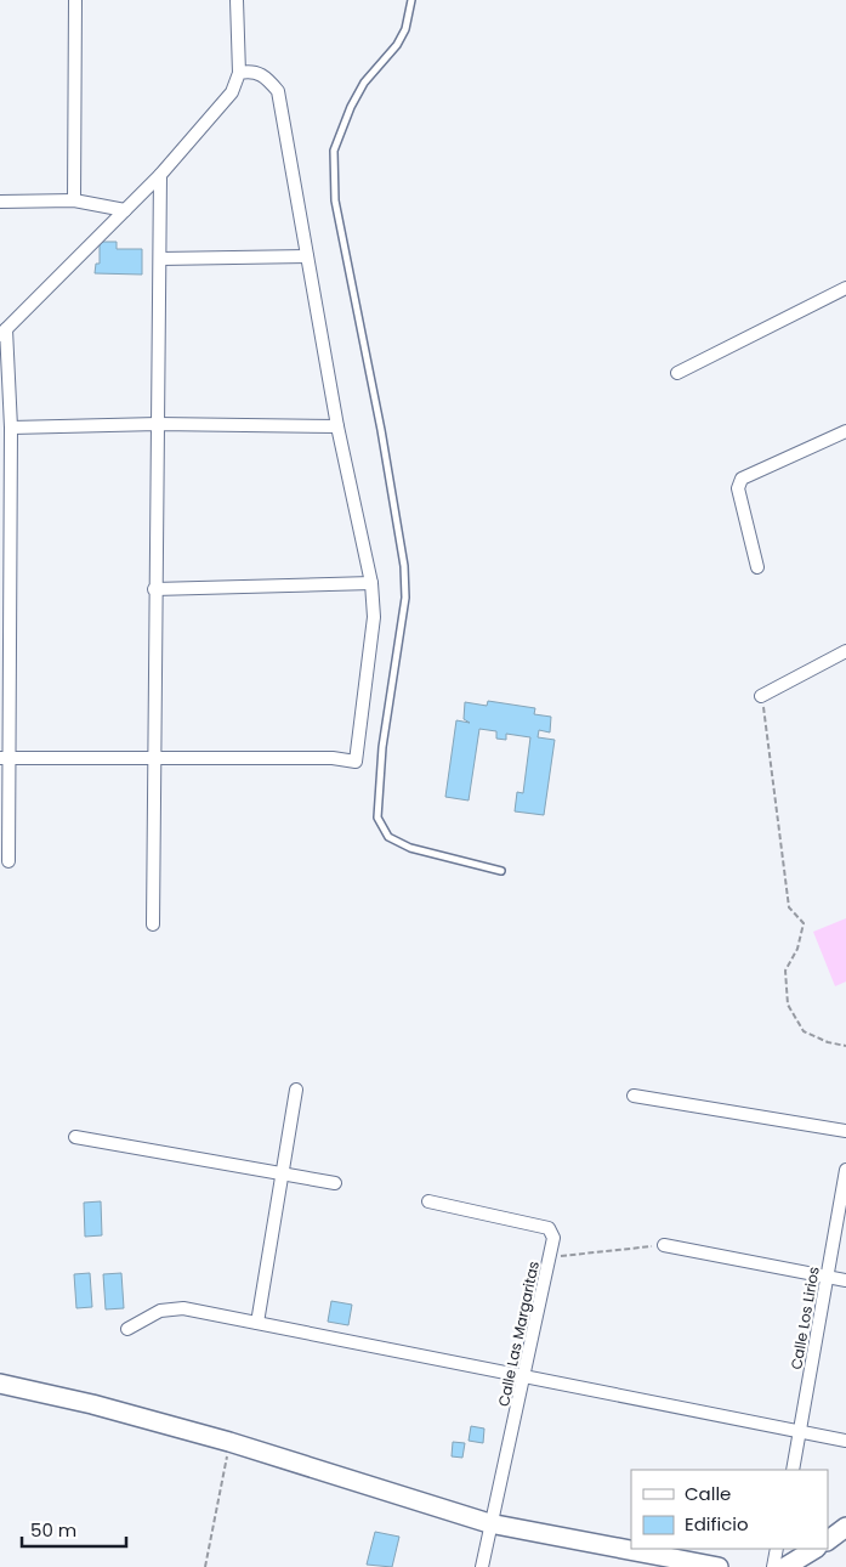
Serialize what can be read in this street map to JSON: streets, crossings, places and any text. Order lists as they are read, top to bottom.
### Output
{
  "streets": {
    "street": ["Calle Los Lirios", "Calle Las Margaritas"]
  },
  "legend": ["Calle", "Edificio"],
  "scale_bar": "50 m"
}
